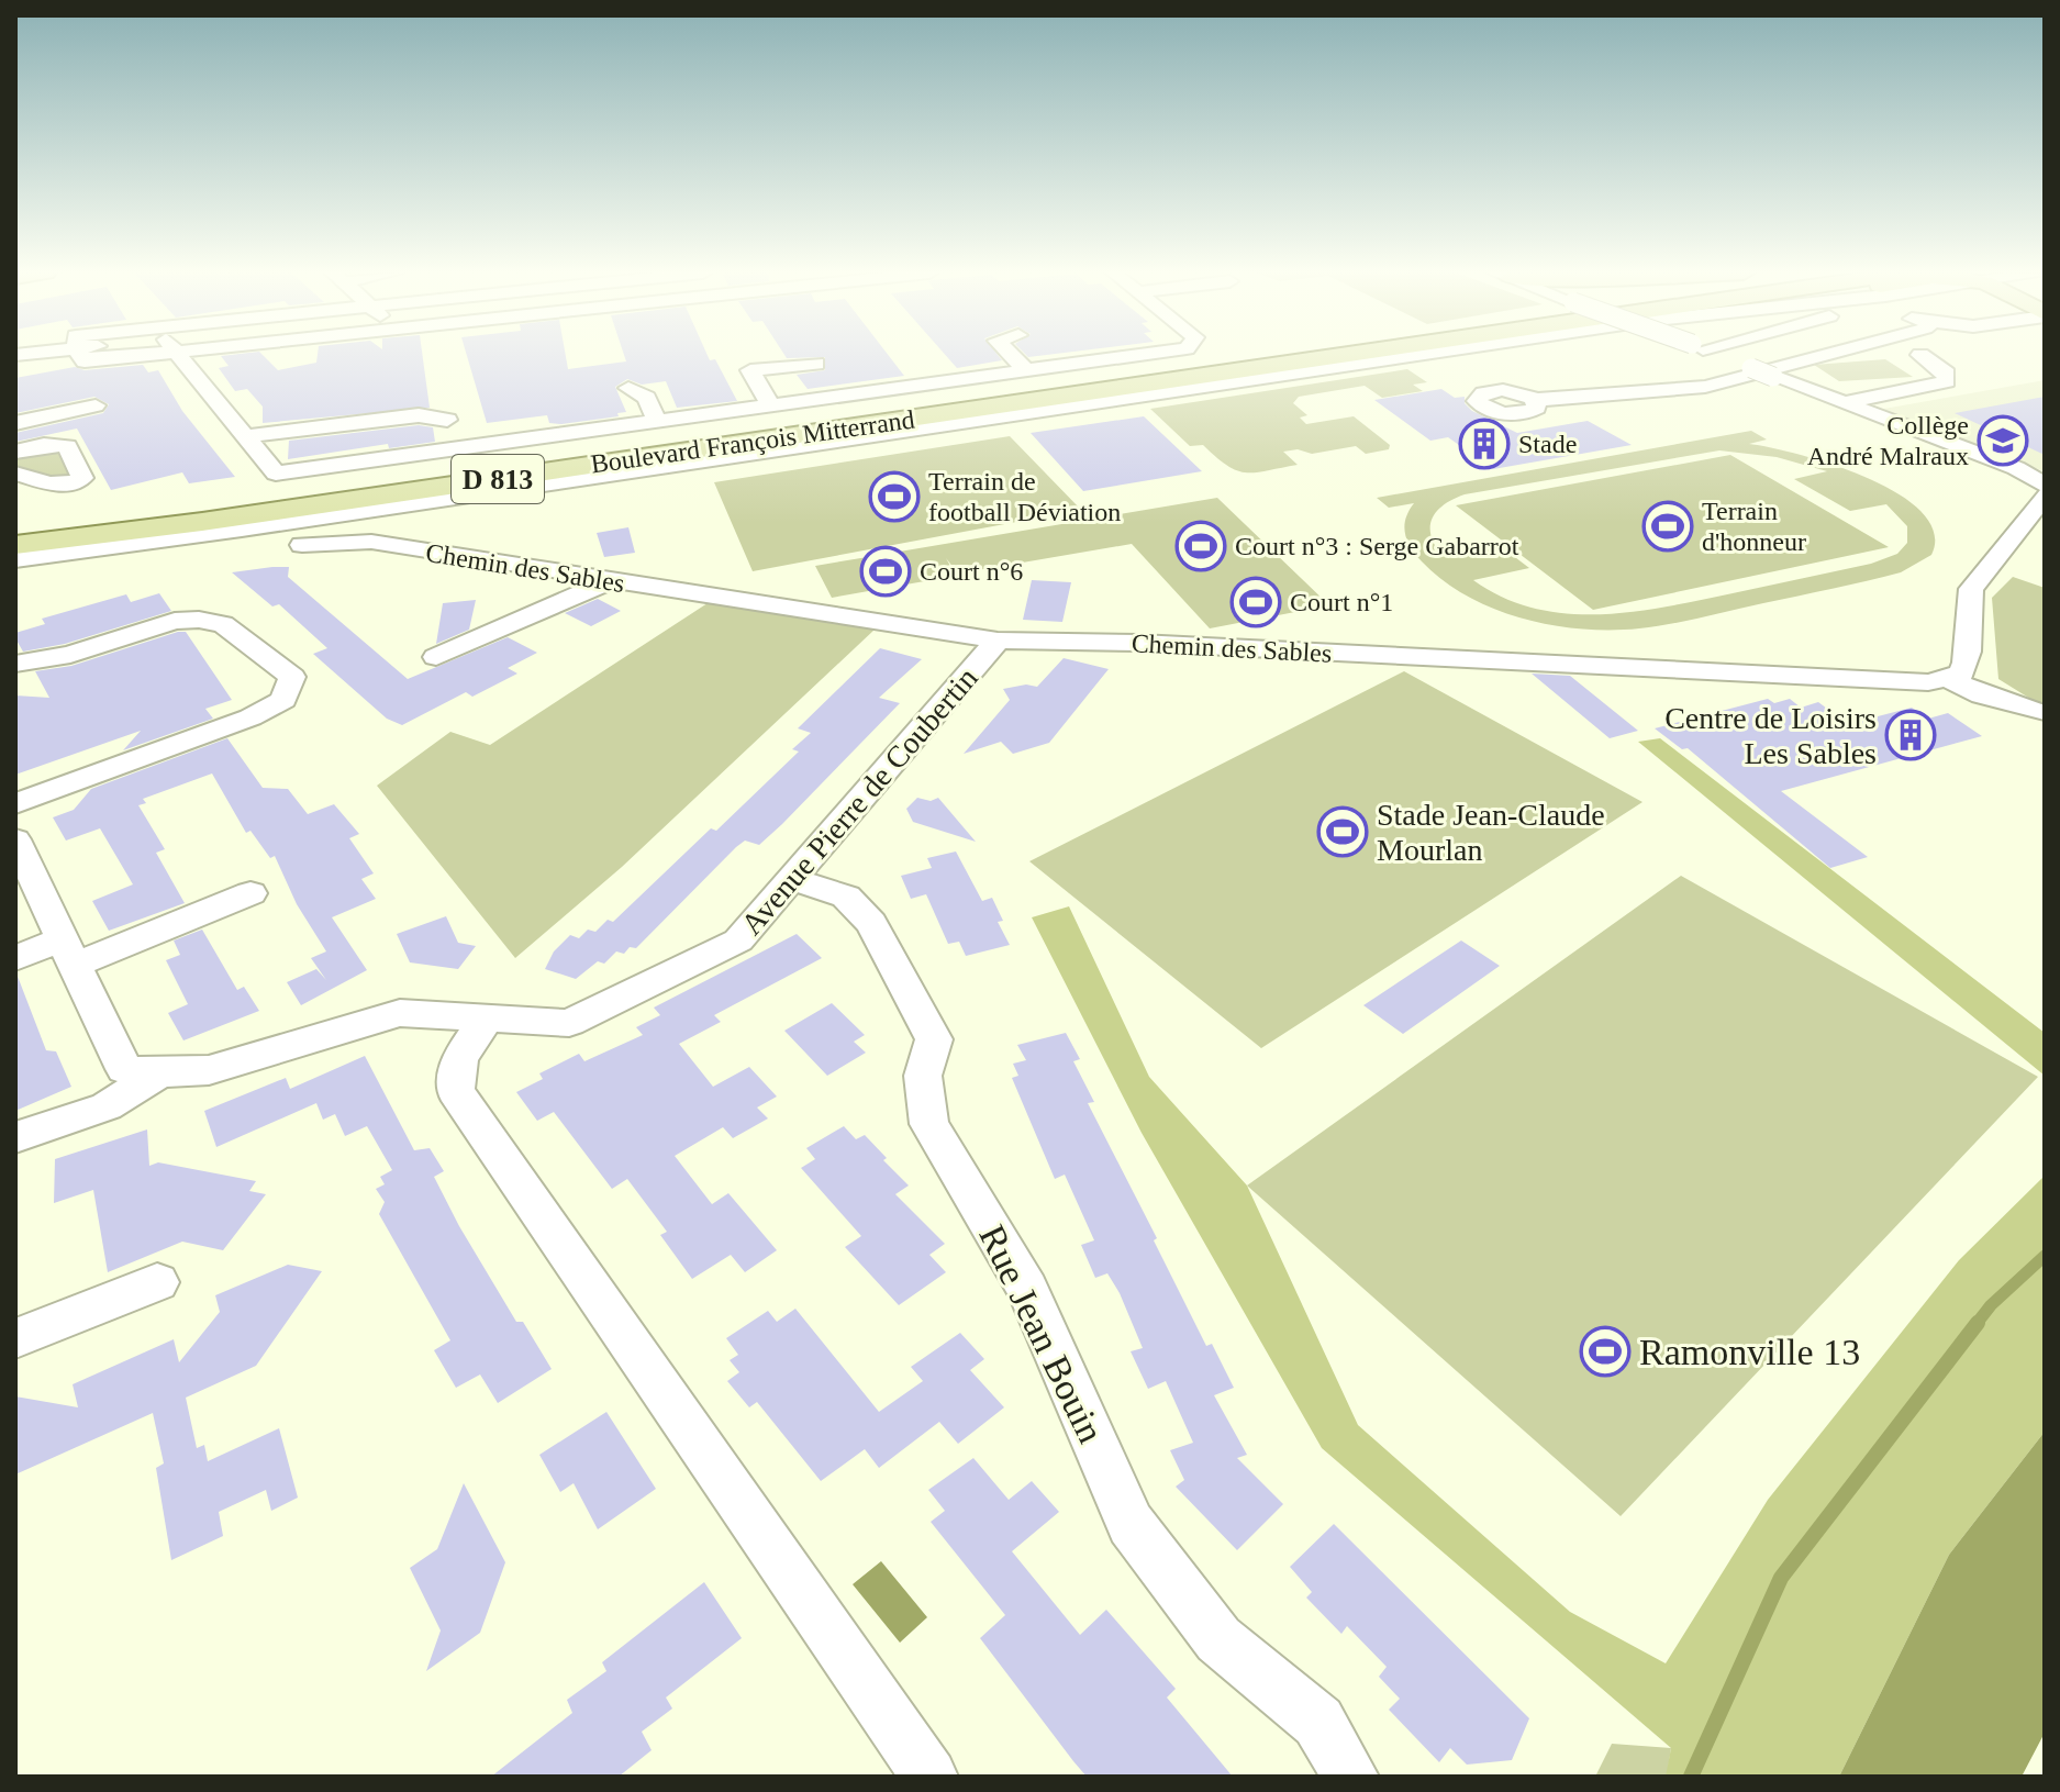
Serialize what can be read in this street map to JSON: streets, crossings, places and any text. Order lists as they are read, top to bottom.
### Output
{
  "streets": {
    "main road": ["Boulevard François Mitterrand", "D 813"],
    "street": ["Chemin des Sables", "Avenue Pierre de Coubertin", "Rue Jean Bouin"]
  },
  "crossings": [
    ["Chemin des Sables", "Avenue Pierre de Coubertin"],
    ["Avenue Pierre de Coubertin", "Rue Jean Bouin"]
  ],
  "places": {
    "school or university": ["Collège André Malraux"],
    "building": ["Stade", "Centre de Loisirs Les Sables"],
    "sports": [
      "Terrain de football Déviation",
      "Terrain d'honneur",
      "Court n°3 : Serge Gabarrot",
      "Court n°6",
      "Court n°1",
      "Stade Jean-Claude Mourlan",
      "Ramonville 13"
    ]
  }
}
